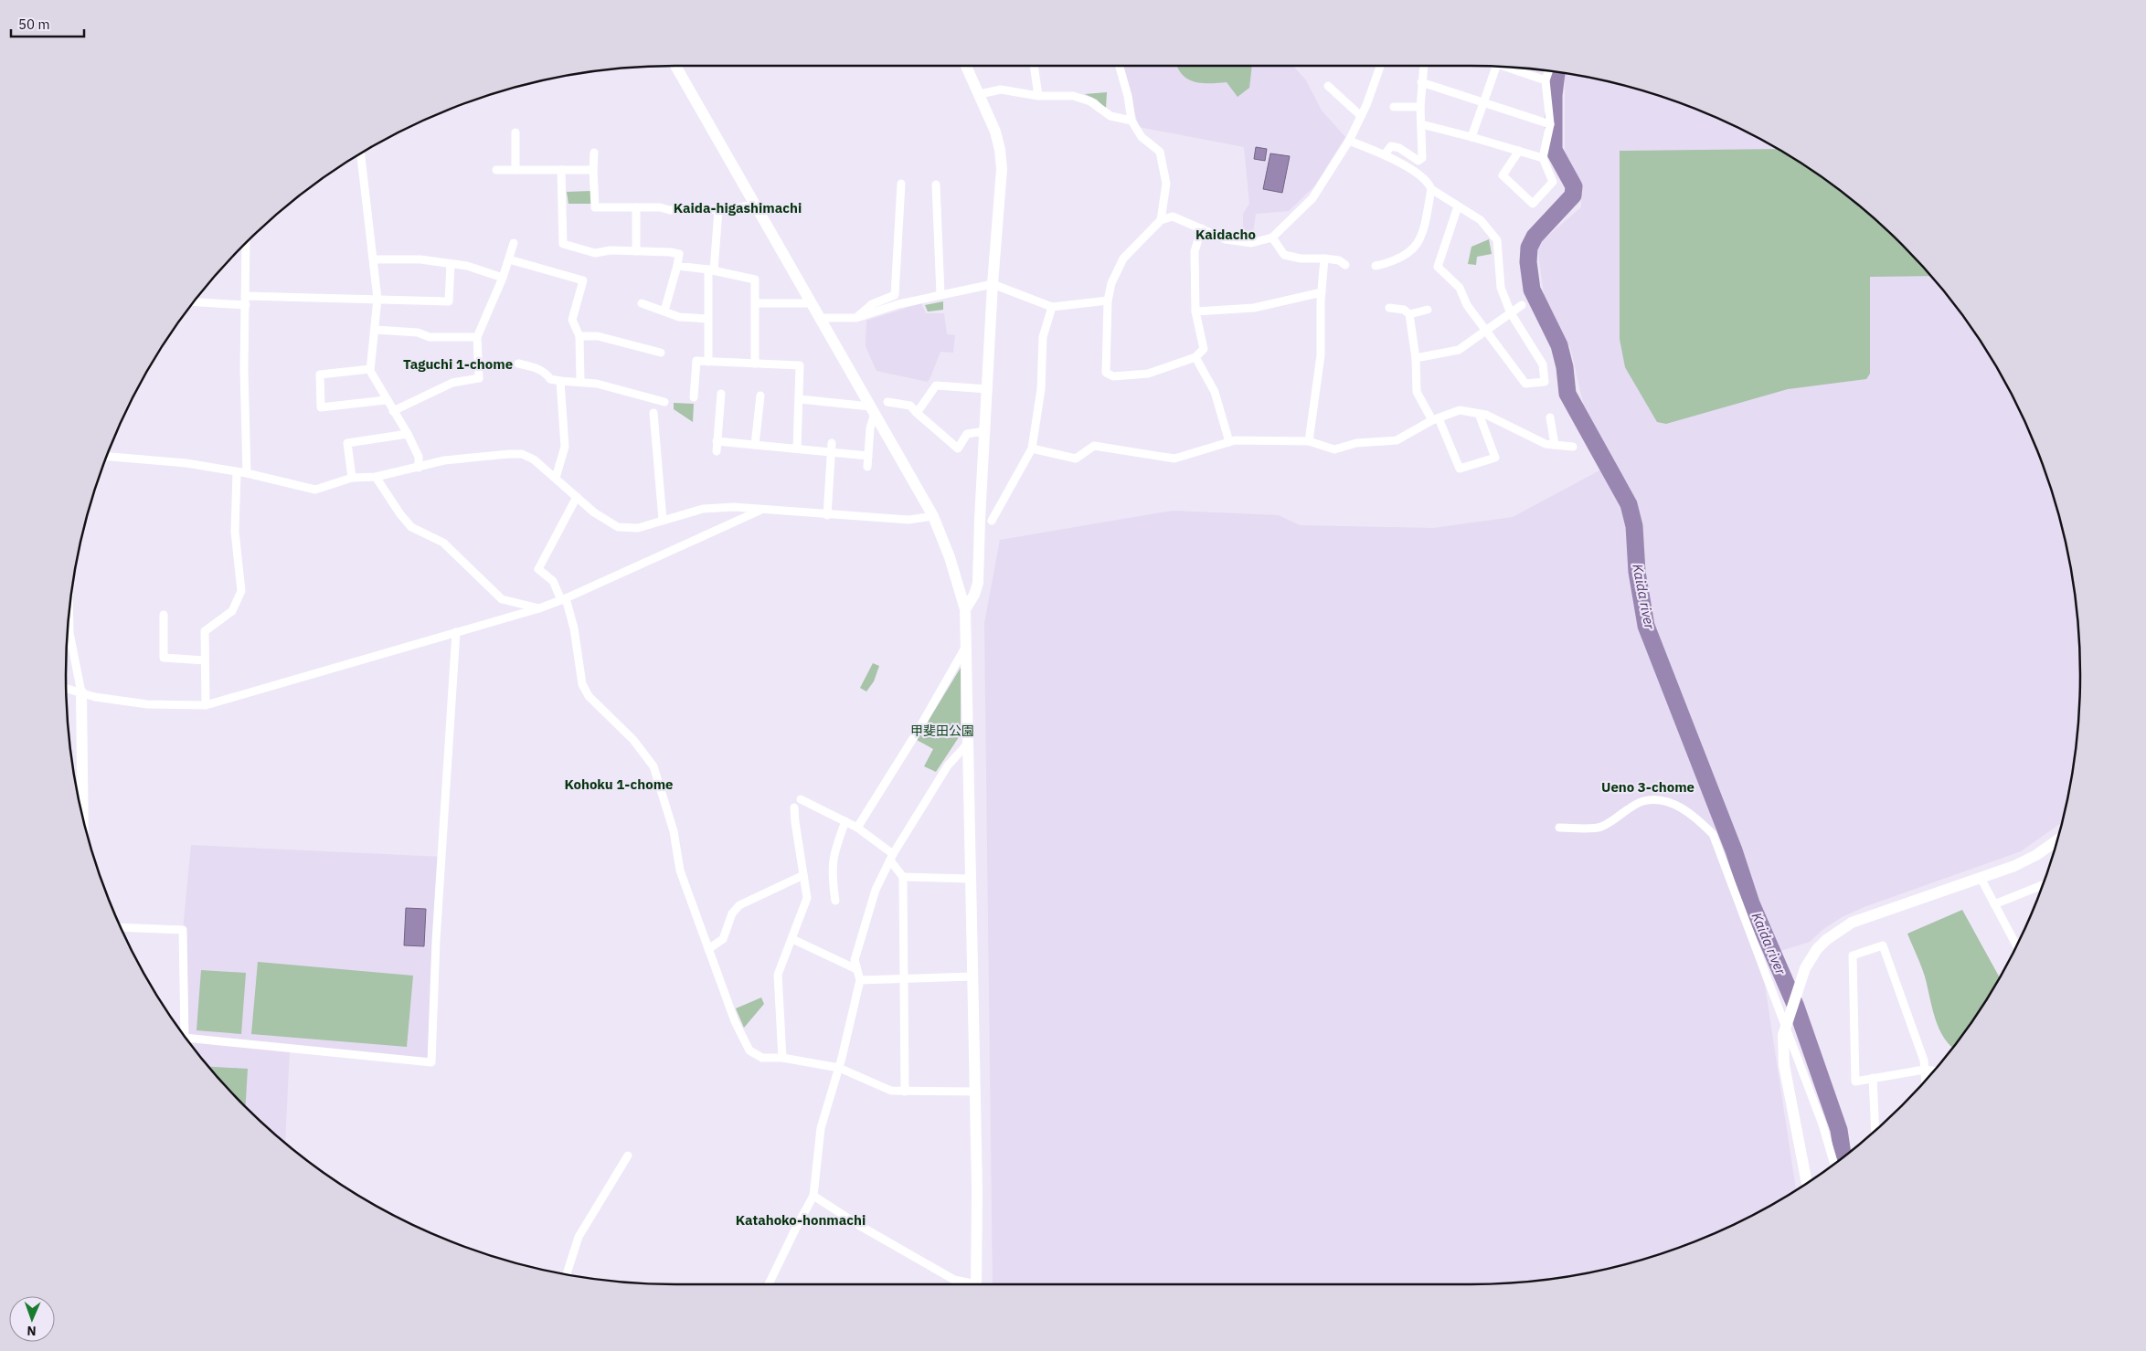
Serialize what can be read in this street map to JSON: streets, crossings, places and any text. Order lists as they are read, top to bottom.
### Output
{
  "districts": [
    "Kaida-higashimachi",
    "Kaidacho",
    "Taguchi 1-chome",
    "Kohoku 1-chome",
    "Ueno 3-chome",
    "Katahoko-honmachi"
  ],
  "water": ["Kaida river"],
  "parks": ["甲斐田公園"],
  "scale_bar": "50 m",
  "north": "bottom"
}
